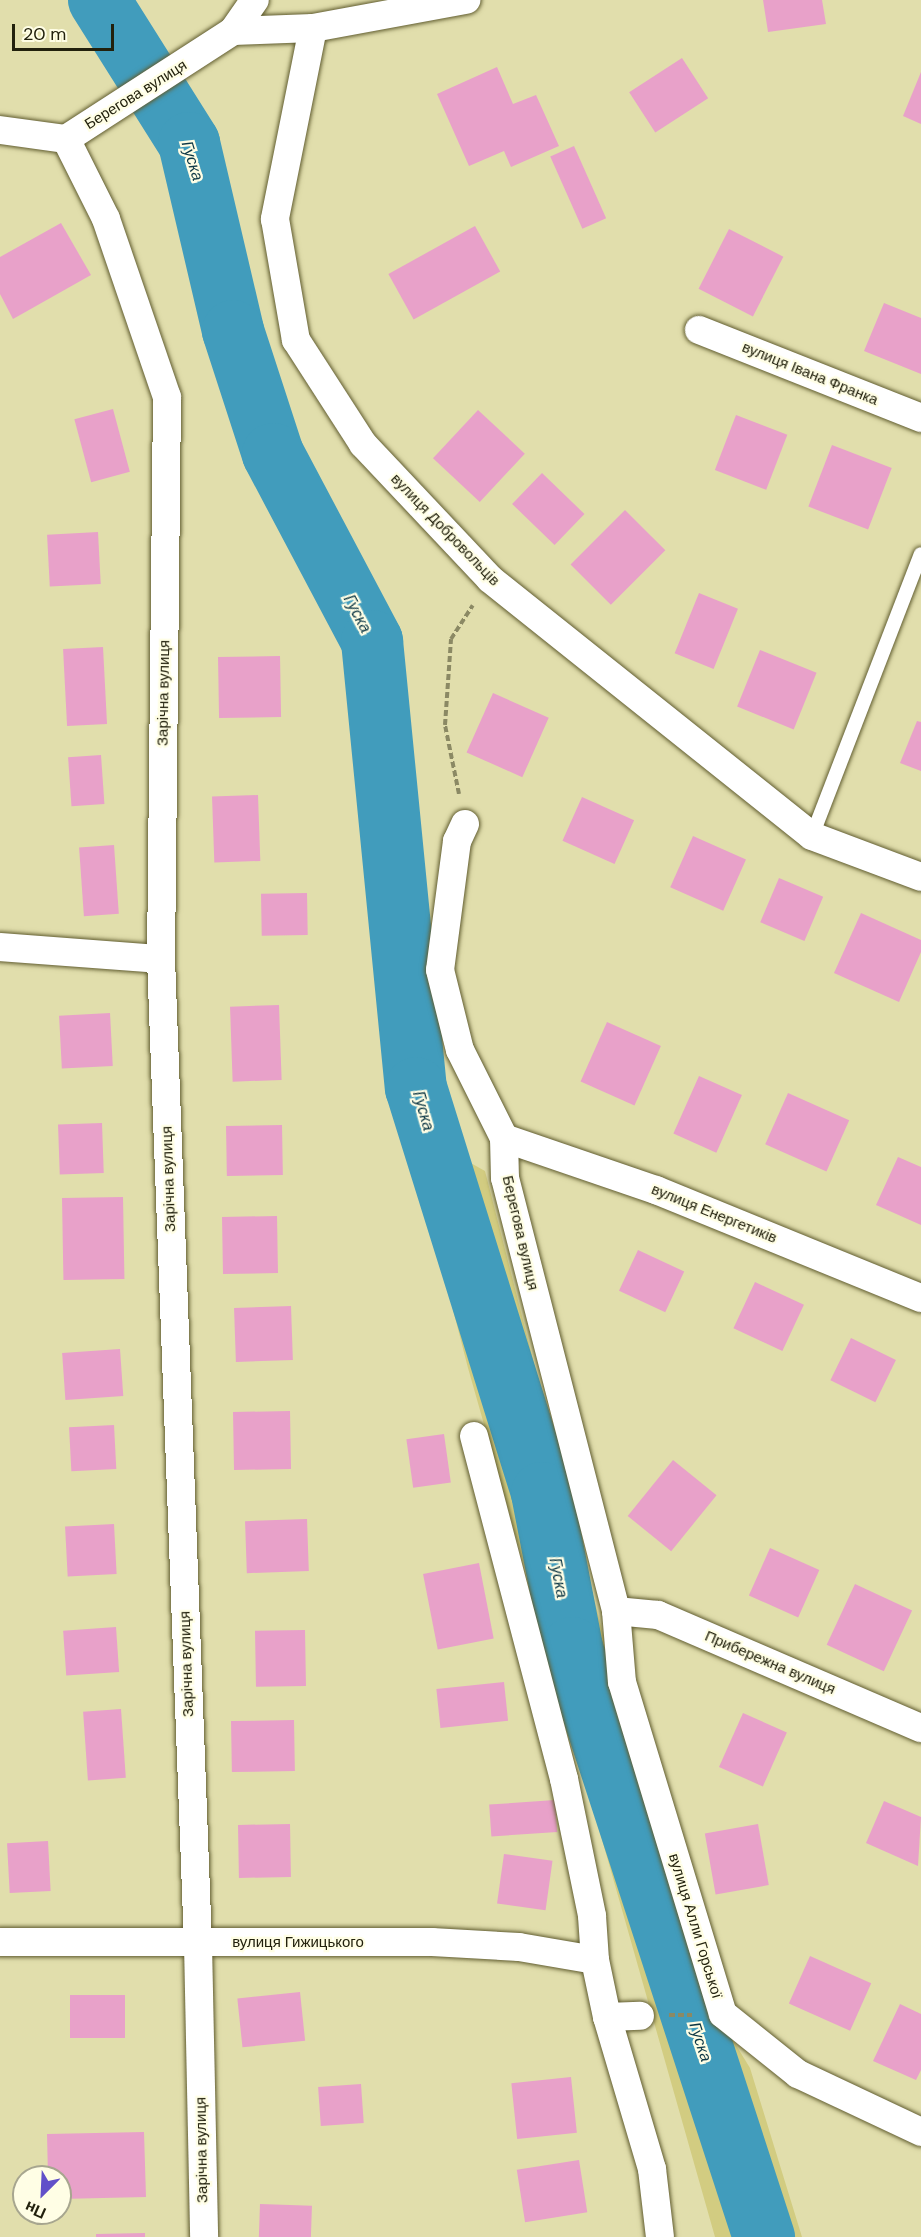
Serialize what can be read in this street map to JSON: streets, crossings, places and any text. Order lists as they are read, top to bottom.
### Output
{
  "streets": {
    "street": [
      "Берегова вулиця",
      "вулиця Івана Франка",
      "вулиця Добровольців",
      "Зарічна вулиця",
      "вулиця Енергетиків",
      "Прибережна вулиця",
      "вулиця Алли Горської",
      "вулиця Гижицького"
    ]
  },
  "crossings": [
    ["Берегова вулиця", "Зарічна вулиця"],
    ["Берегова вулиця", "вулиця Енергетиків"],
    ["Берегова вулиця", "Прибережна вулиця"],
    ["Берегова вулиця", "вулиця Алли Горської"],
    ["Зарічна вулиця", "вулиця Гижицького"],
    ["Прибережна вулиця", "вулиця Алли Горської"]
  ],
  "water": ["Гуска"],
  "scale_bar": "20 m",
  "north": "bottom left"
}
